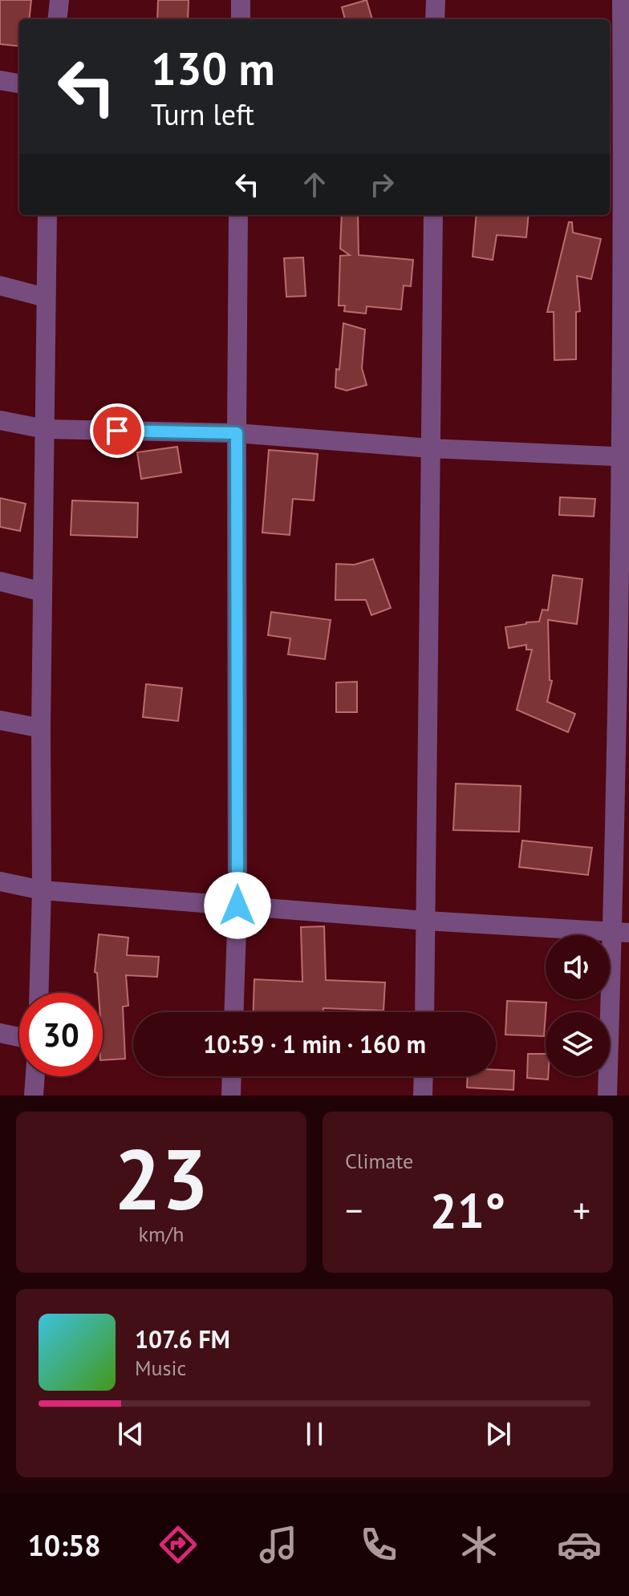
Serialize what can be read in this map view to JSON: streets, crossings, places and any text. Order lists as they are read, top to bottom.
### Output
{
  "page": {
    "turn": ["130 m", "Turn left"],
    "limit": "30",
    "trip": "10:59 · 1 min · 160 m",
    "tile": [
      ["23", "km/h"],
      "Climate"
    ],
    "heat": ["−", "21°", "+"],
    "song": ["107.6 FM", "Music"],
    "tabs": "10:58"
  }
}
